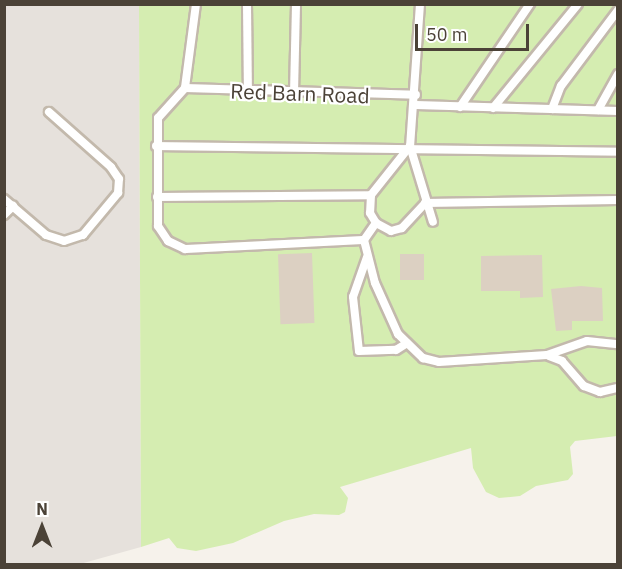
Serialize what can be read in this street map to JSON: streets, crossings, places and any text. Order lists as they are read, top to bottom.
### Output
{
  "streets": {
    "lane": ["Red Barn Road"]
  },
  "scale_bar": "50 m",
  "north": "top"
}
